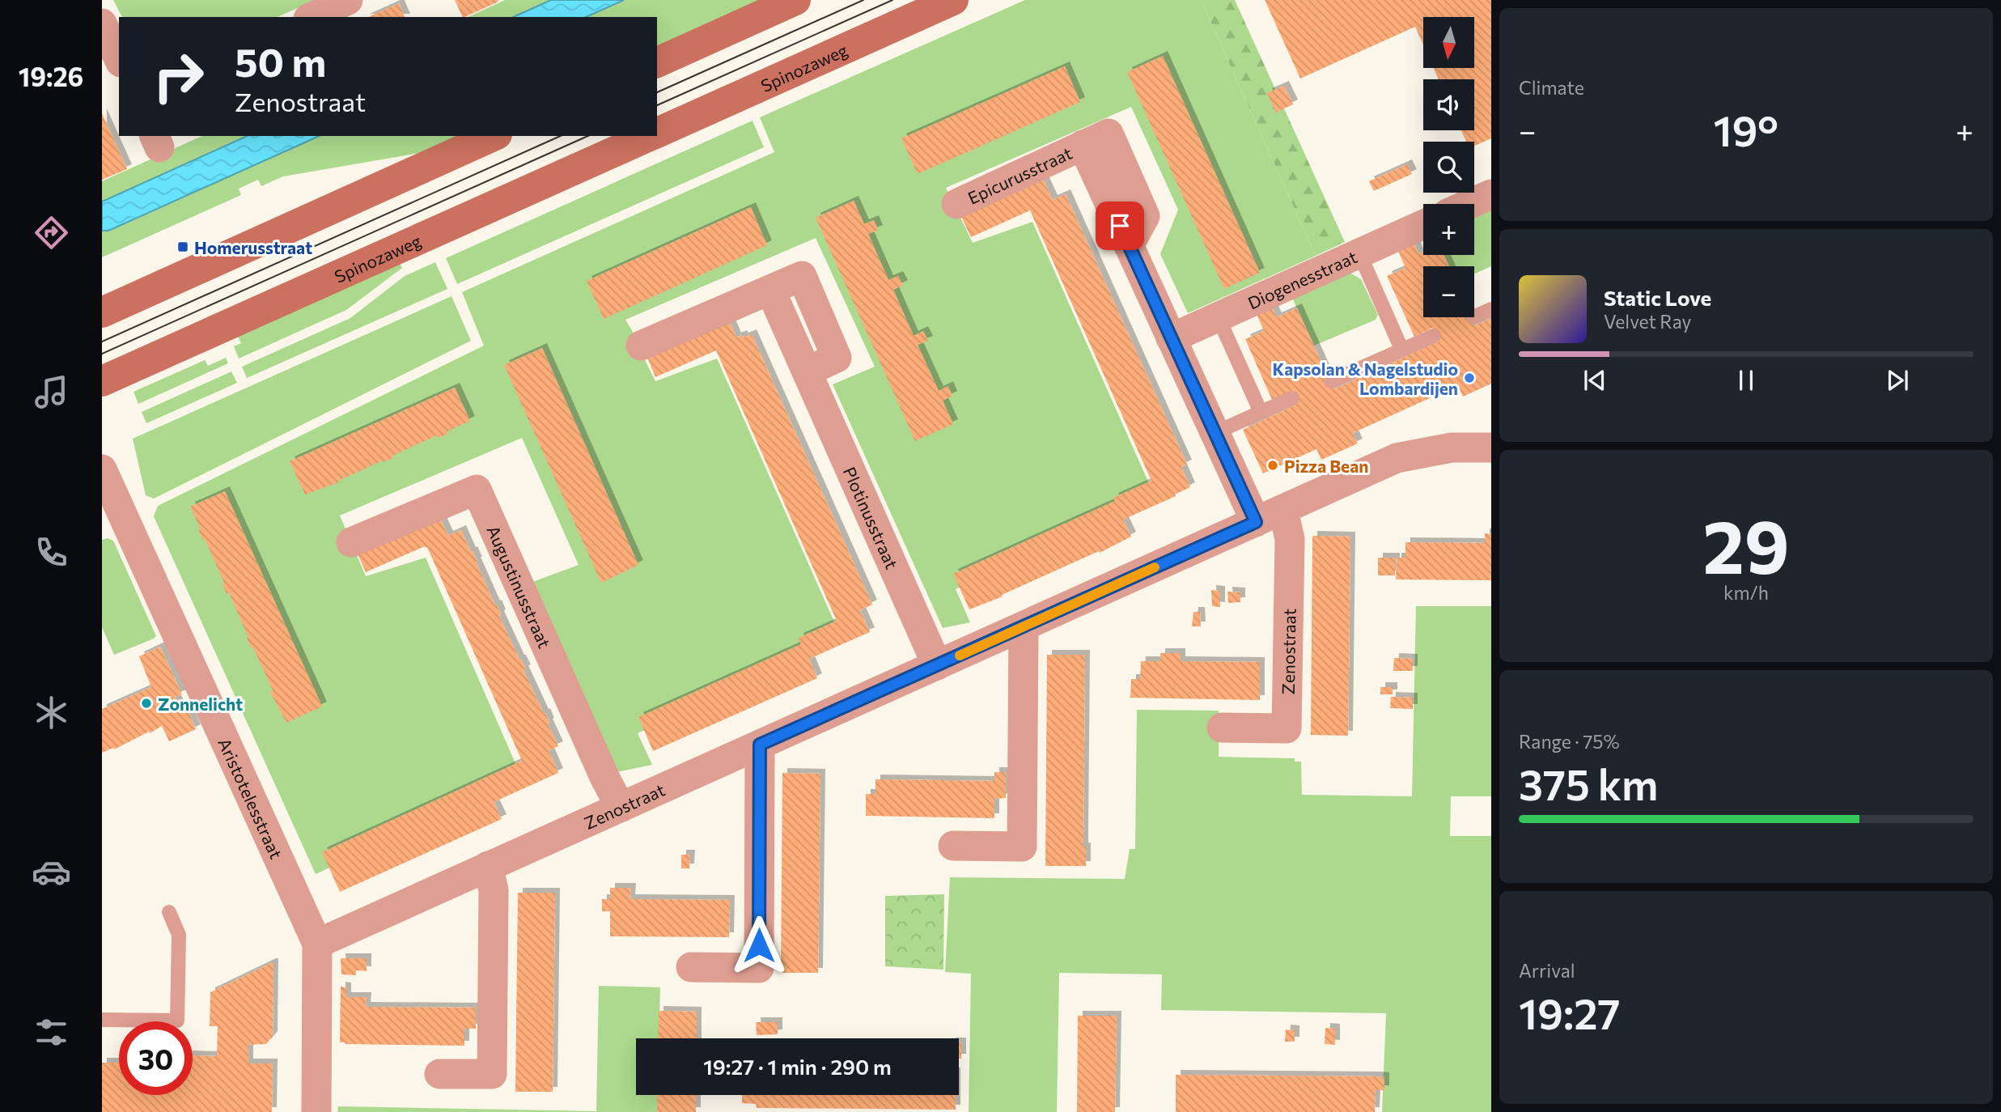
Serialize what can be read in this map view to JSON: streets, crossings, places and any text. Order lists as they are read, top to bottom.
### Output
{
  "streets": {
    "main road": ["Spinozaweg"],
    "street": [
      "Epicurusstraat",
      "Diogenesstraat",
      "Plotinusstraat",
      "Augustinusstraat",
      "Zenostraat",
      "Aristotelesstraat"
    ]
  },
  "crossings": [
    ["Epicurusstraat", "Diogenesstraat"],
    ["Epicurusstraat", "Zenostraat"],
    ["Plotinusstraat", "Zenostraat"],
    ["Augustinusstraat", "Zenostraat"],
    ["Zenostraat", "Aristotelesstraat"]
  ],
  "places": {
    "transit": ["Homerusstraat"],
    "other": ["Kapsolan & Nagelstudio Lombardijen", "Pizza Bean", "Zonnelicht"]
  },
  "north": "bottom",
  "page": {
    "tabs": "19:26",
    "tile": [
      "Climate",
      ["29", "km/h"],
      ["Range · 75%", "375 km"],
      ["Arrival", "19:27"]
    ],
    "map_buttons": ["+", "−"],
    "turn": ["50 m", "Zenostraat"],
    "heat": ["−", "19°", "+"],
    "song": ["Static Love", "Velvet Ray"],
    "limit": "30",
    "trip": "19:27 · 1 min · 290 m"
  }
}
